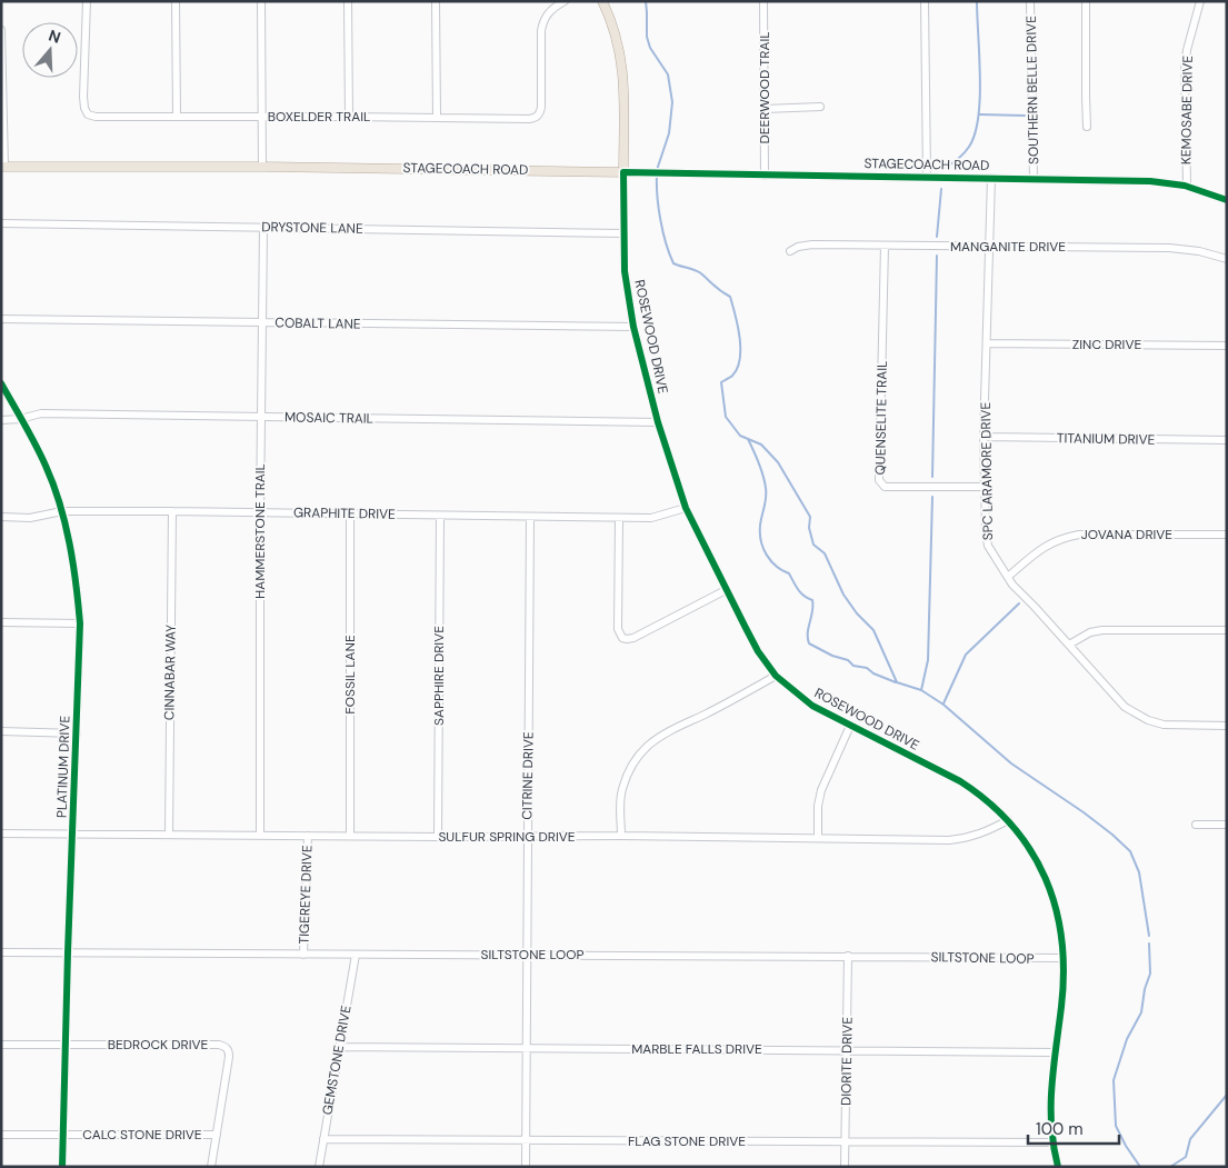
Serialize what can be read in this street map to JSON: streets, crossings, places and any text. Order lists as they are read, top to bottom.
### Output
{
  "streets": {
    "main road": ["STAGECOACH ROAD", "ROSEWOOD DRIVE"],
    "street": [
      "DEERWOOD TRAIL",
      "SOUTHERN BELLE DRIVE",
      "KEMOSABE DRIVE",
      "BOXELDER TRAIL",
      "DRYSTONE LANE",
      "MANGANITE DRIVE",
      "COBALT LANE",
      "ZINC DRIVE",
      "MOSAIC TRAIL",
      "QUENSELITE TRAIL",
      "TITANIUM DRIVE",
      "SPC LARAMORE DRIVE",
      "GRAPHITE DRIVE",
      "HAMMERSTONE TRAIL",
      "JOVANA DRIVE",
      "CINNABAR WAY",
      "FOSSIL LANE",
      "SAPPHIRE DRIVE",
      "PLATINUM DRIVE",
      "CITRINE DRIVE",
      "SULFUR SPRING DRIVE",
      "TIGEREYE DRIVE",
      "SILTSTONE LOOP",
      "BEDROCK DRIVE",
      "MARBLE FALLS DRIVE",
      "GEMSTONE DRIVE",
      "DIORITE DRIVE",
      "CALC STONE DRIVE",
      "FLAG STONE DRIVE"
    ]
  },
  "crossings": [
    ["DEERWOOD TRAIL", "STAGECOACH ROAD"],
    ["SOUTHERN BELLE DRIVE", "STAGECOACH ROAD"],
    ["KEMOSABE DRIVE", "STAGECOACH ROAD"],
    ["STAGECOACH ROAD", "ROSEWOOD DRIVE"],
    ["STAGECOACH ROAD", "SPC LARAMORE DRIVE"],
    ["DRYSTONE LANE", "ROSEWOOD DRIVE"],
    ["DRYSTONE LANE", "HAMMERSTONE TRAIL"],
    ["MANGANITE DRIVE", "QUENSELITE TRAIL"],
    ["MANGANITE DRIVE", "SPC LARAMORE DRIVE"],
    ["COBALT LANE", "ROSEWOOD DRIVE"],
    ["COBALT LANE", "HAMMERSTONE TRAIL"],
    ["ROSEWOOD DRIVE", "MOSAIC TRAIL"],
    ["ROSEWOOD DRIVE", "GRAPHITE DRIVE"],
    ["ROSEWOOD DRIVE", "SULFUR SPRING DRIVE"],
    ["ROSEWOOD DRIVE", "SILTSTONE LOOP"],
    ["ROSEWOOD DRIVE", "MARBLE FALLS DRIVE"],
    ["ROSEWOOD DRIVE", "FLAG STONE DRIVE"],
    ["ZINC DRIVE", "SPC LARAMORE DRIVE"],
    ["MOSAIC TRAIL", "HAMMERSTONE TRAIL"],
    ["MOSAIC TRAIL", "PLATINUM DRIVE"],
    ["QUENSELITE TRAIL", "SPC LARAMORE DRIVE"],
    ["TITANIUM DRIVE", "SPC LARAMORE DRIVE"],
    ["SPC LARAMORE DRIVE", "JOVANA DRIVE"],
    ["GRAPHITE DRIVE", "HAMMERSTONE TRAIL"],
    ["GRAPHITE DRIVE", "CINNABAR WAY"],
    ["GRAPHITE DRIVE", "FOSSIL LANE"],
    ["GRAPHITE DRIVE", "SAPPHIRE DRIVE"],
    ["GRAPHITE DRIVE", "PLATINUM DRIVE"],
    ["GRAPHITE DRIVE", "CITRINE DRIVE"],
    ["HAMMERSTONE TRAIL", "SULFUR SPRING DRIVE"],
    ["CINNABAR WAY", "SULFUR SPRING DRIVE"],
    ["FOSSIL LANE", "SULFUR SPRING DRIVE"],
    ["SAPPHIRE DRIVE", "SULFUR SPRING DRIVE"],
    ["PLATINUM DRIVE", "SULFUR SPRING DRIVE"],
    ["PLATINUM DRIVE", "SILTSTONE LOOP"],
    ["PLATINUM DRIVE", "BEDROCK DRIVE"],
    ["PLATINUM DRIVE", "CALC STONE DRIVE"],
    ["CITRINE DRIVE", "SULFUR SPRING DRIVE"],
    ["CITRINE DRIVE", "SILTSTONE LOOP"],
    ["CITRINE DRIVE", "MARBLE FALLS DRIVE"],
    ["CITRINE DRIVE", "FLAG STONE DRIVE"],
    ["SULFUR SPRING DRIVE", "TIGEREYE DRIVE"],
    ["TIGEREYE DRIVE", "SILTSTONE LOOP"],
    ["SILTSTONE LOOP", "GEMSTONE DRIVE"],
    ["SILTSTONE LOOP", "DIORITE DRIVE"],
    ["BEDROCK DRIVE", "CALC STONE DRIVE"],
    ["MARBLE FALLS DRIVE", "GEMSTONE DRIVE"],
    ["MARBLE FALLS DRIVE", "DIORITE DRIVE"],
    ["GEMSTONE DRIVE", "FLAG STONE DRIVE"],
    ["DIORITE DRIVE", "FLAG STONE DRIVE"]
  ],
  "scale_bar": "100 m",
  "north": "top"
}
